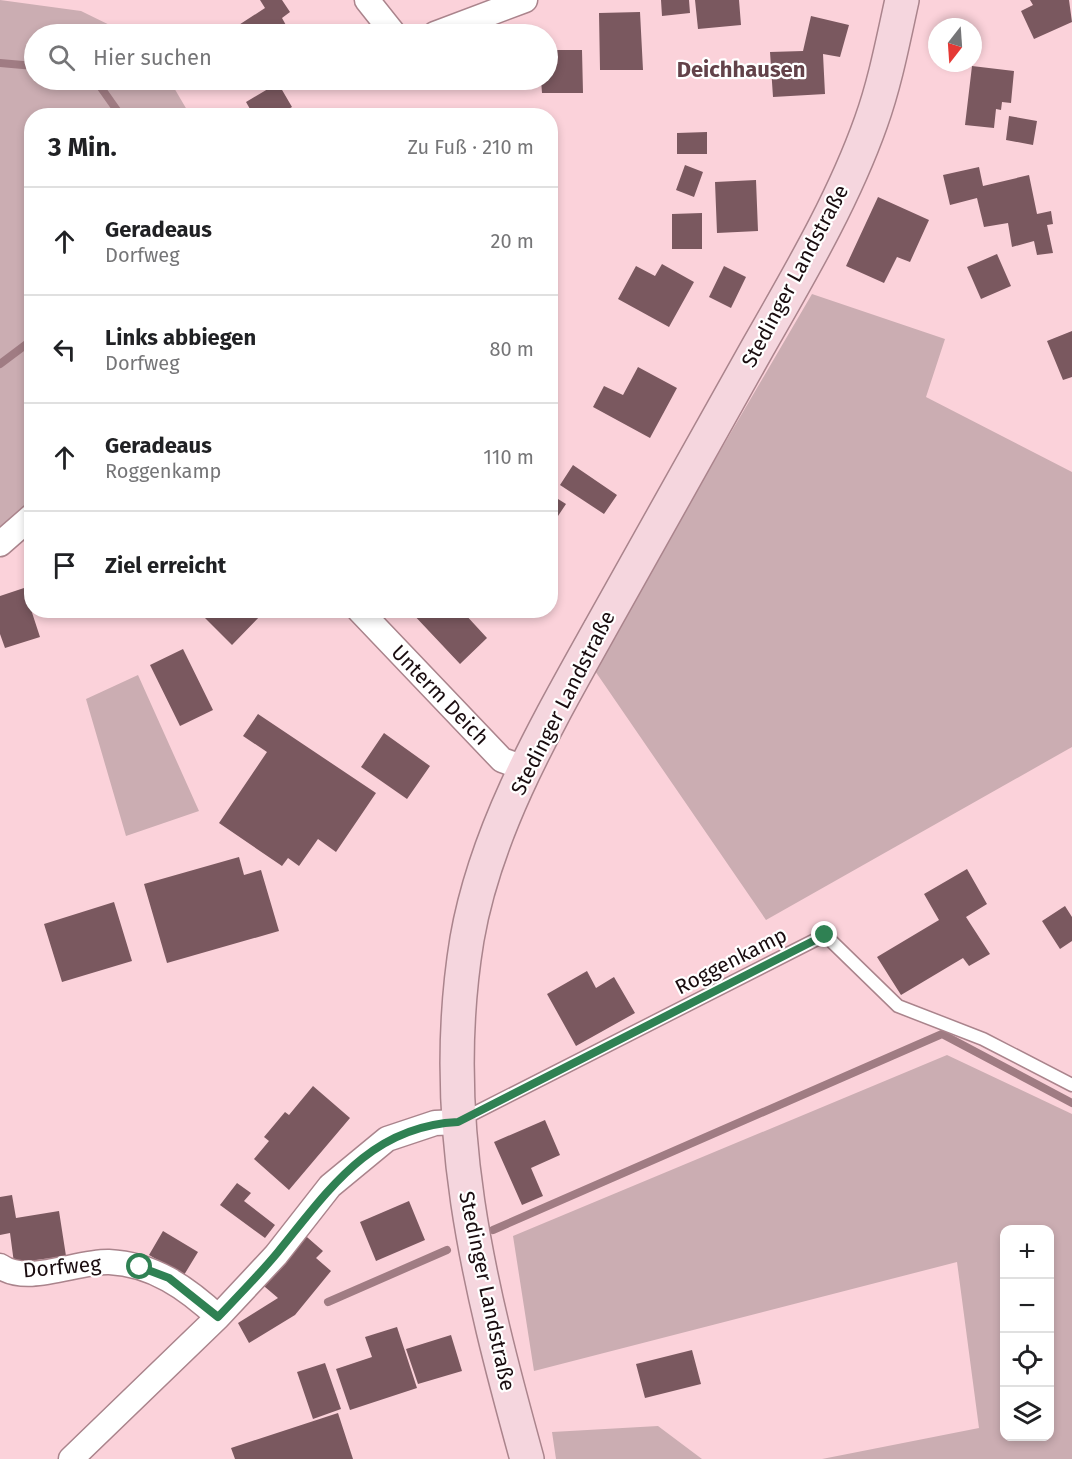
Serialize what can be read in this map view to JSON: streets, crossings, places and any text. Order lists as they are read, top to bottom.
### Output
{
  "streets": {
    "main road": ["Stedinger Landstraße"],
    "street": ["Unterm Deich", "Dorfweg"],
    "lane": ["Roggenkamp"]
  },
  "crossings": [
    ["Stedinger Landstraße", "Unterm Deich"],
    ["Stedinger Landstraße", "Roggenkamp"]
  ],
  "districts": ["Deichhausen"],
  "north": "bottom",
  "page": {
    "search": "Hier suchen",
    "heading": ["3 Min.", "Zu Fuß · 210 m"],
    "list": [
      ["Geradeaus", "Dorfweg", "20 m"],
      ["Links abbiegen", "Dorfweg", "80 m"],
      ["Geradeaus", "Roggenkamp", "110 m"],
      "Ziel erreicht"
    ],
    "map_buttons": ["+", "−"]
  }
}
